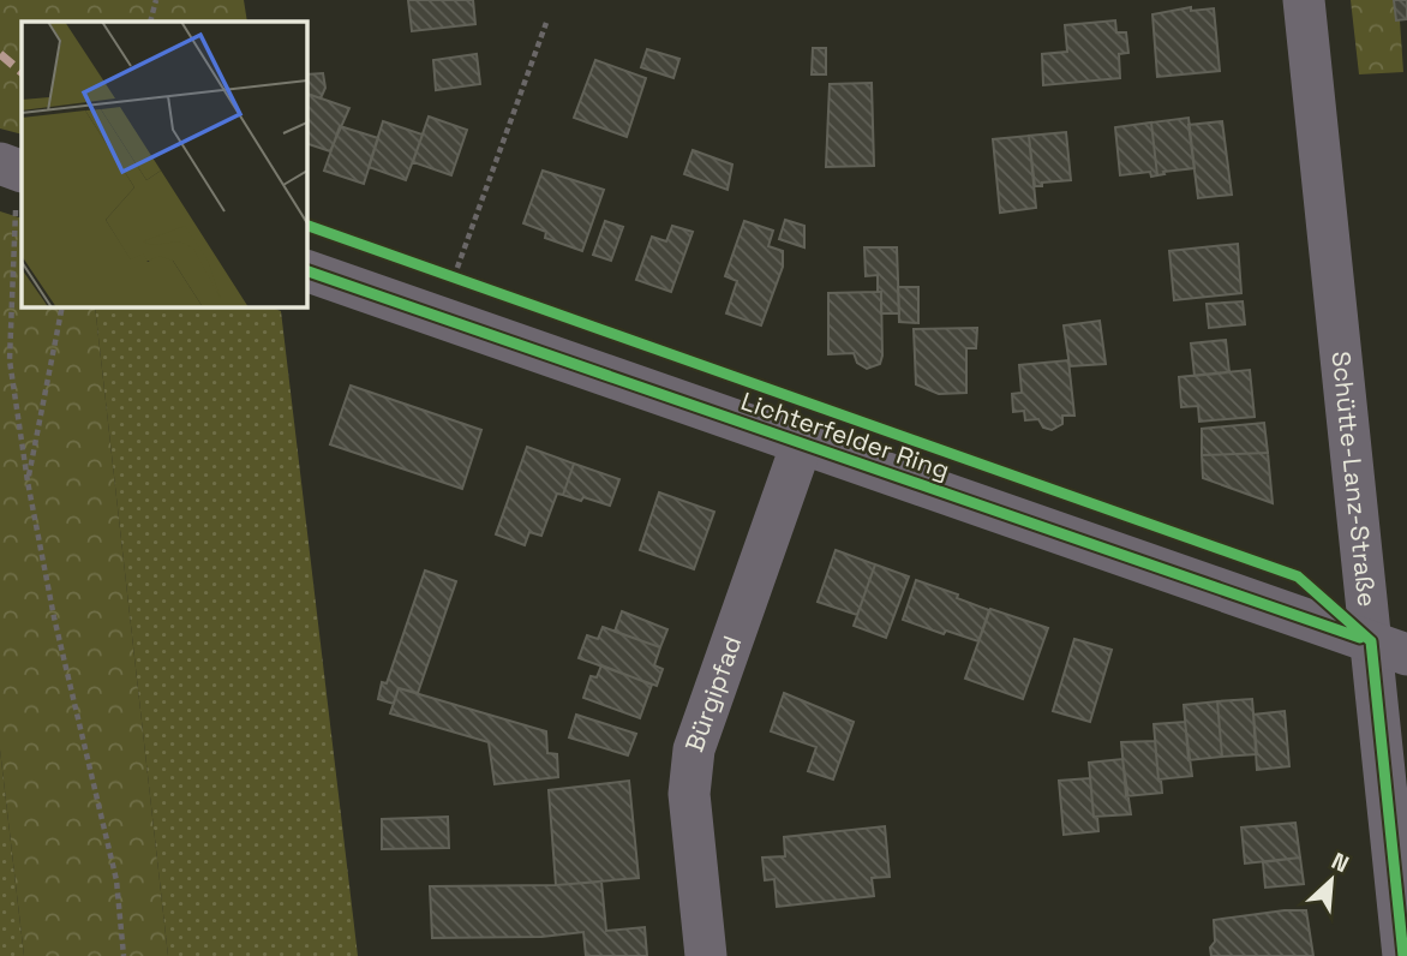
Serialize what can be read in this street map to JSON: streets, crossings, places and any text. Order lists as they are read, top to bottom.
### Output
{
  "streets": {
    "street": ["Lichterfelder Ring", "Schütte-Lanz-Straße", "Bürgipfad"]
  },
  "crossings": [
    ["Lichterfelder Ring", "Schütte-Lanz-Straße"],
    ["Lichterfelder Ring", "Bürgipfad"]
  ],
  "north": "top right"
}
